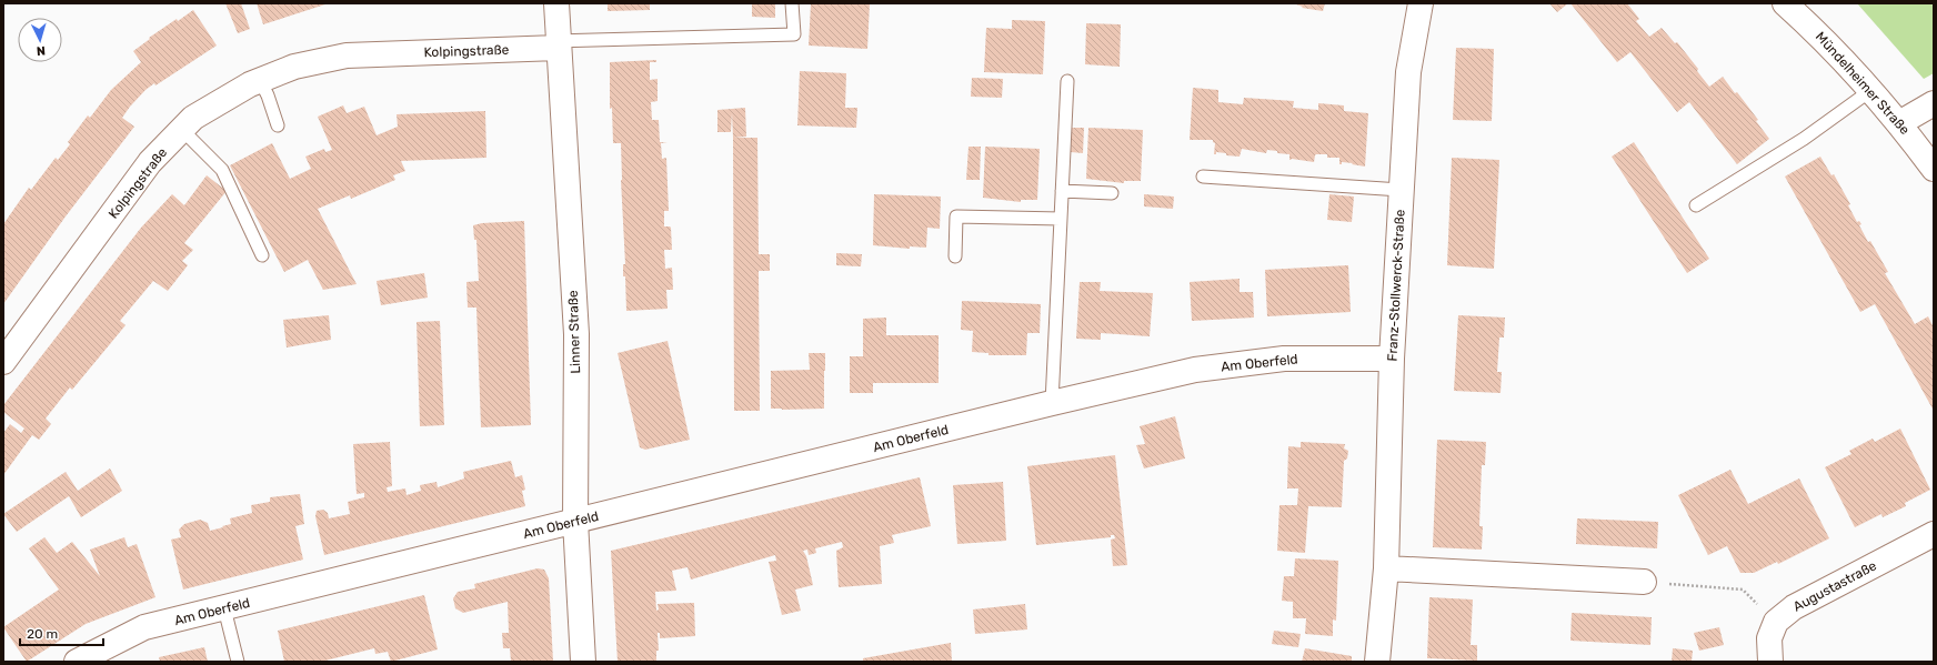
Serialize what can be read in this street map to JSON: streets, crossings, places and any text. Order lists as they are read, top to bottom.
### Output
{
  "streets": {
    "street": [
      "Kolpingstraße",
      "Mündelheimer Straße",
      "Franz-Stollwerck-Straße",
      "Linner Straße",
      "Am Oberfeld",
      "Augustastraße"
    ]
  },
  "crossings": [
    ["Kolpingstraße", "Linner Straße"],
    ["Franz-Stollwerck-Straße", "Am Oberfeld"],
    ["Linner Straße", "Am Oberfeld"]
  ],
  "scale_bar": "20 m",
  "north": "bottom"
}
